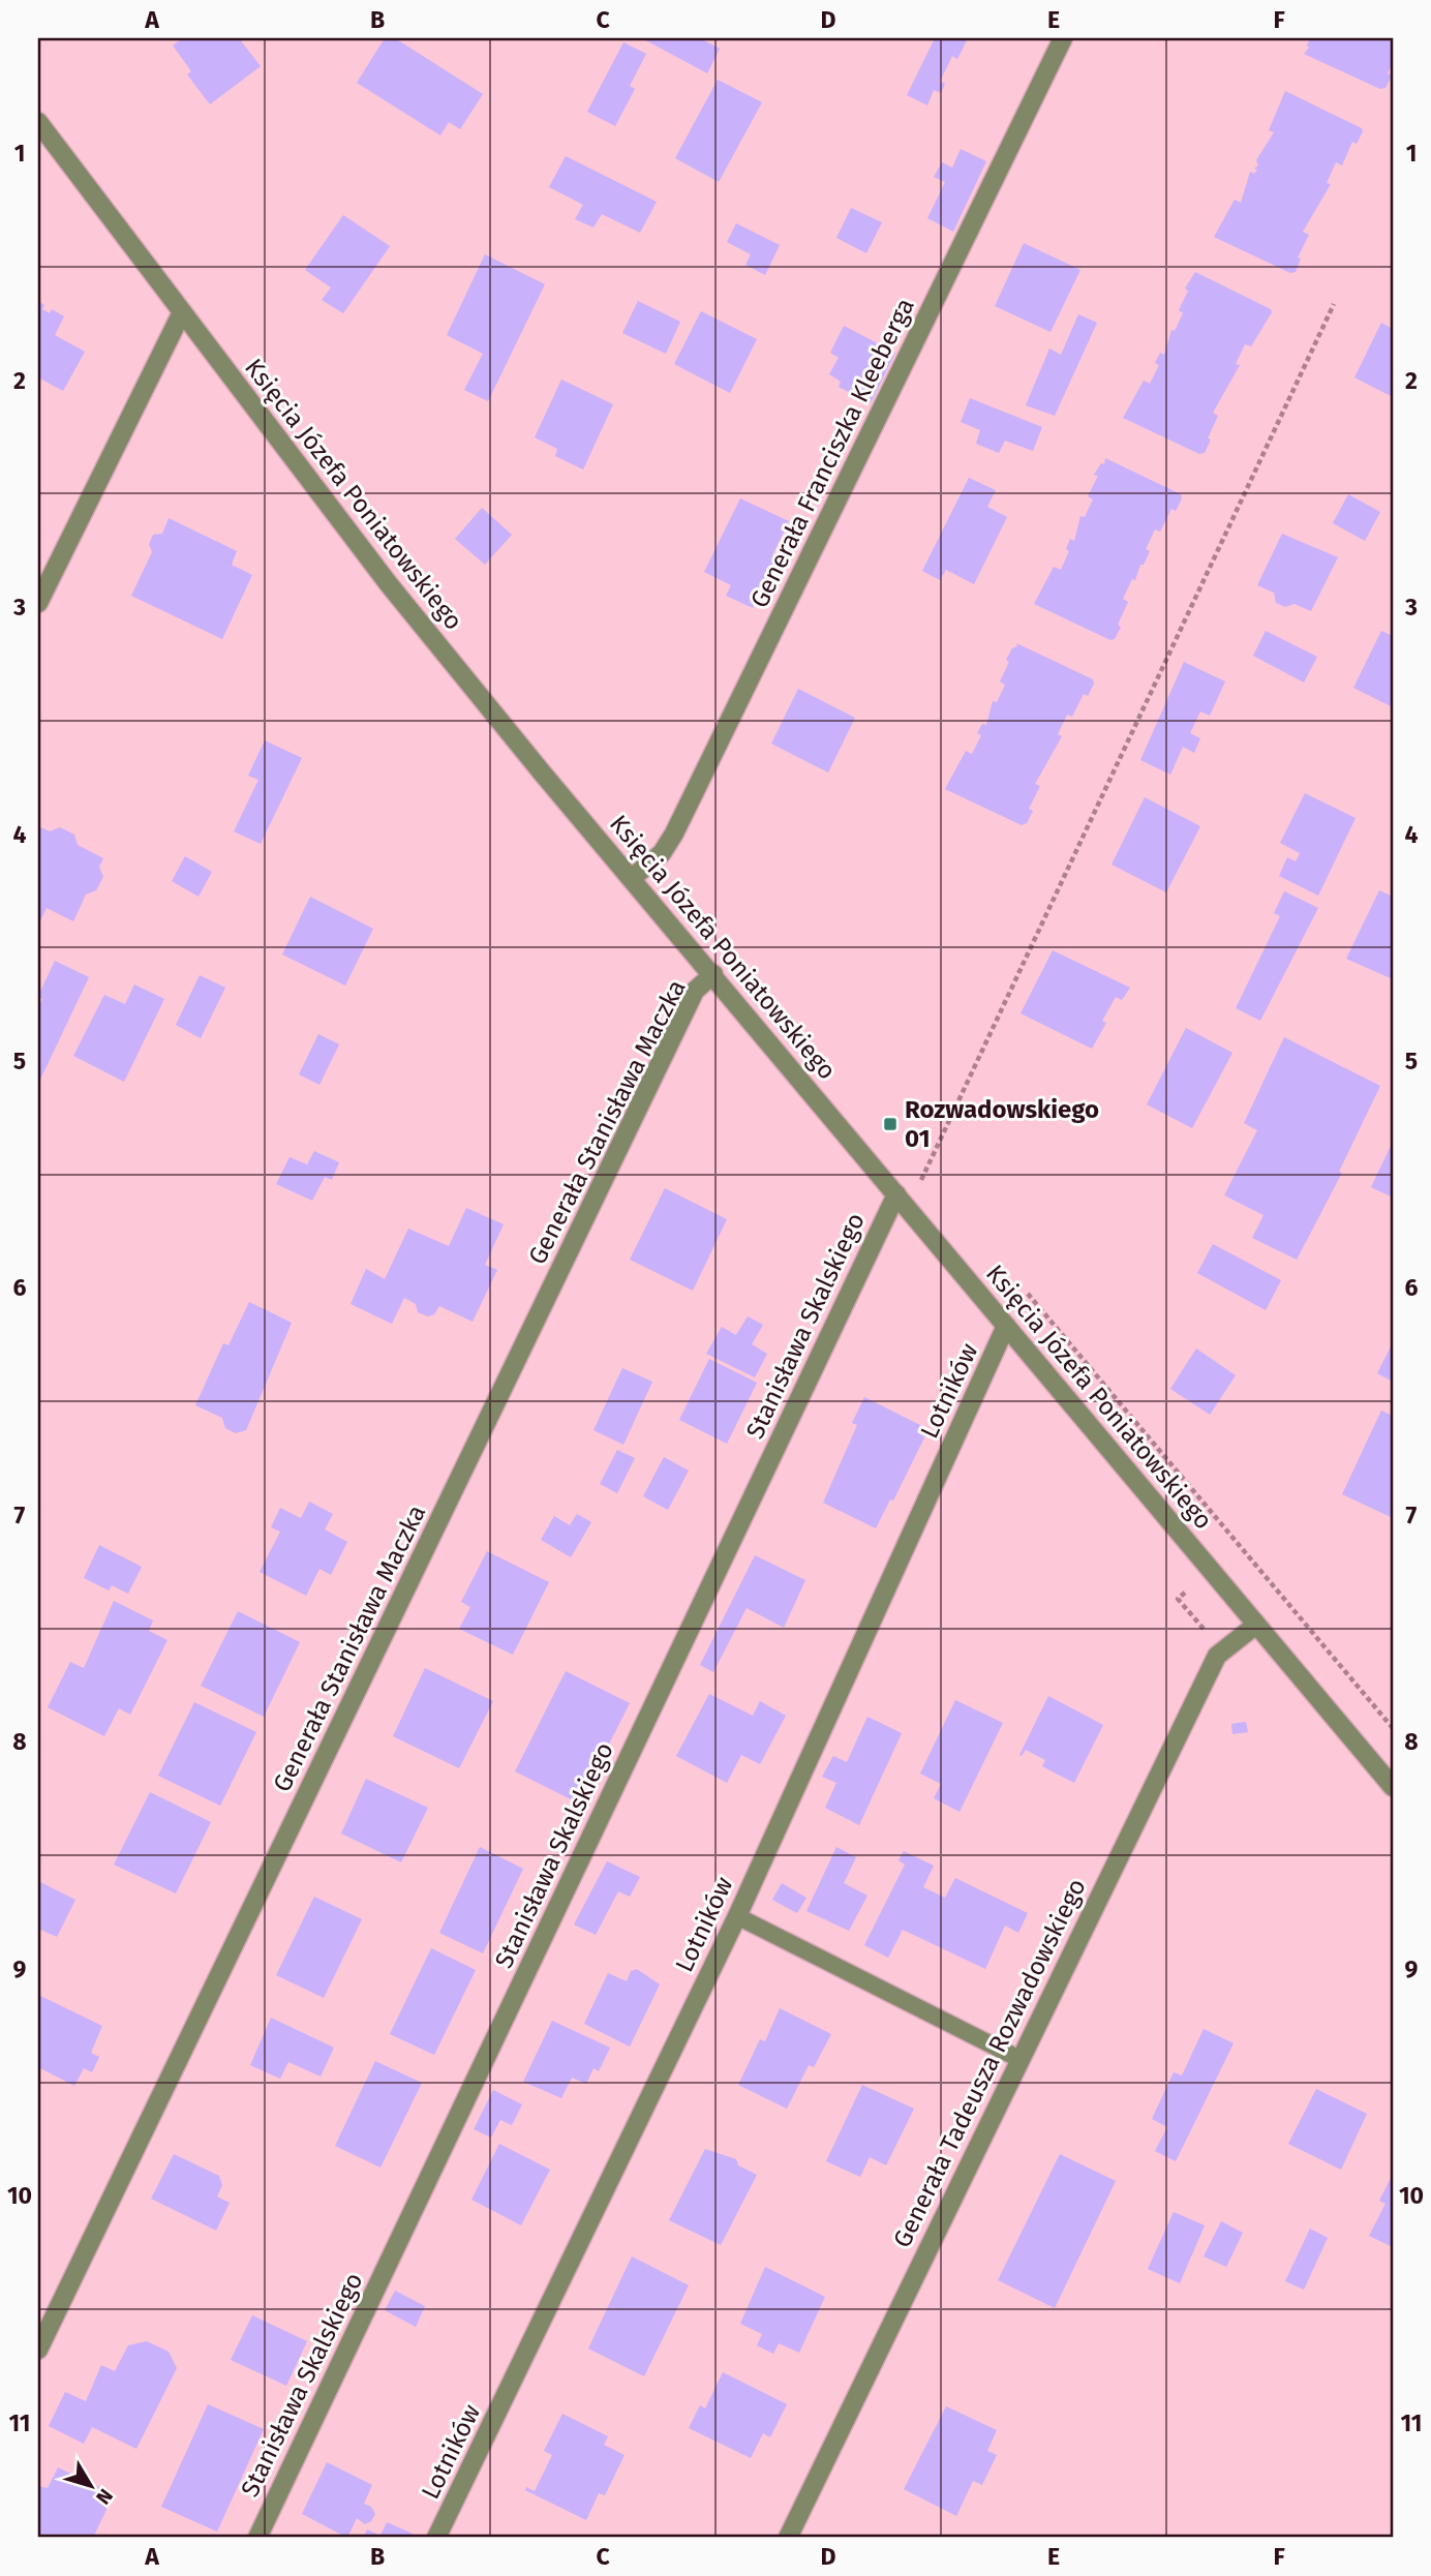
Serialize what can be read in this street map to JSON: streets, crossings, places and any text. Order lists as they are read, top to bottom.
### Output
{
  "streets": {
    "street": [
      "Generała Franciszka Kleeberga",
      "Księcia Józefa Poniatowskiego",
      "Generała Stanisława Maczka",
      "Stanisława Skalskiego",
      "Lotników",
      "Generała Tadeusza Rozwadowskiego"
    ]
  },
  "crossings": [
    ["Generała Franciszka Kleeberga", "Księcia Józefa Poniatowskiego"],
    ["Księcia Józefa Poniatowskiego", "Generała Stanisława Maczka"],
    ["Księcia Józefa Poniatowskiego", "Stanisława Skalskiego"],
    ["Księcia Józefa Poniatowskiego", "Lotników"],
    ["Księcia Józefa Poniatowskiego", "Generała Tadeusza Rozwadowskiego"]
  ],
  "places": {
    "transit": ["Rozwadowskiego 01"]
  },
  "north": "bottom right",
  "grid": {
    "columns": [
      "A",
      "B",
      "C",
      "D",
      "E",
      "F"
    ],
    "rows": [
      "1",
      "2",
      "3",
      "4",
      "5",
      "6",
      "7",
      "8",
      "9",
      "10",
      "11"
    ]
  }
}
